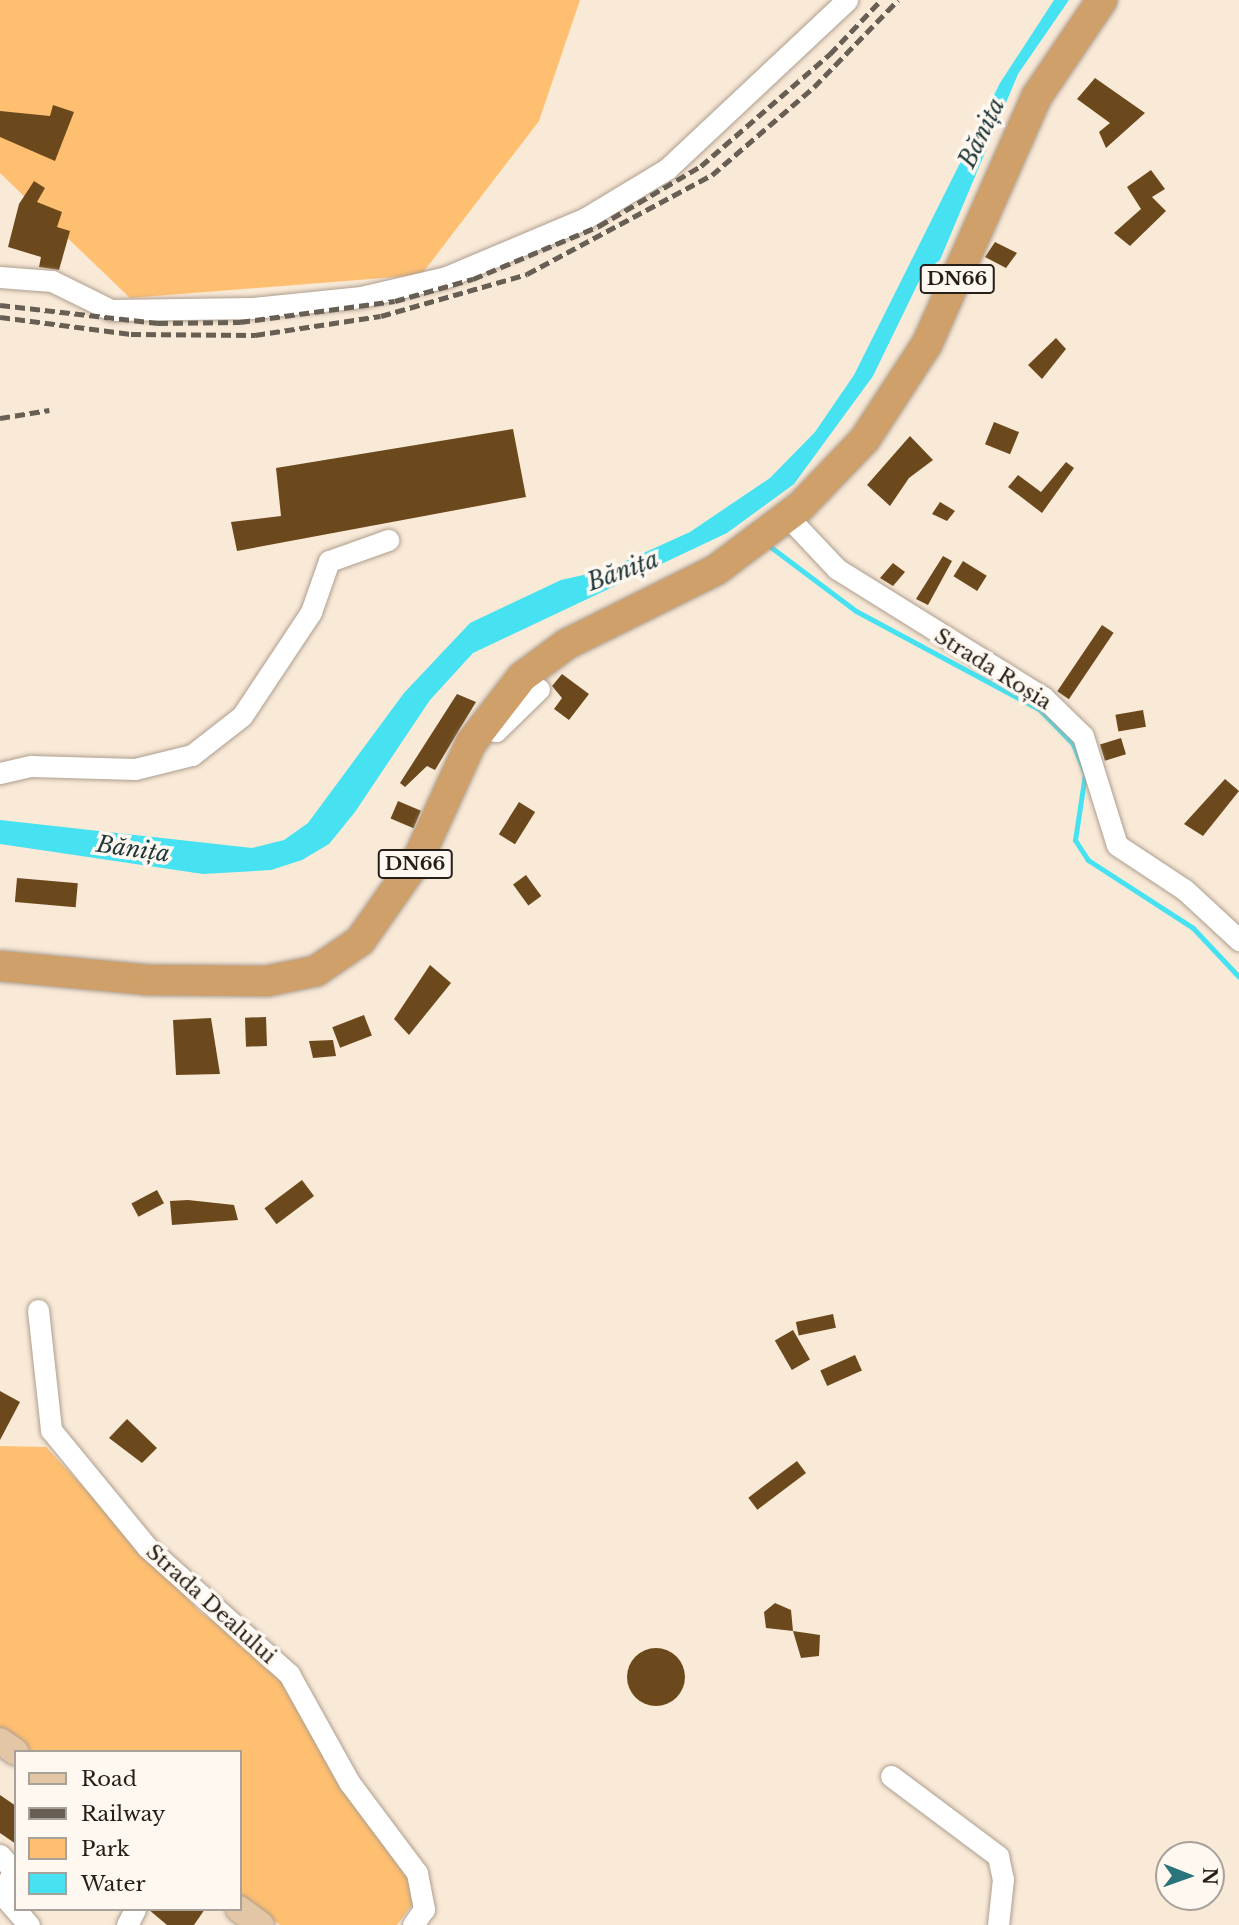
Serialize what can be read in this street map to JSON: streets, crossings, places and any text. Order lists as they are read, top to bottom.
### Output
{
  "streets": {
    "highway": ["DN66"],
    "street": ["Strada Roșia", "Strada Dealului"]
  },
  "crossings": [
    ["DN66", "Strada Roșia"]
  ],
  "water": ["Bănița"],
  "legend": [
    "Road",
    "Railway",
    "Park",
    "Water"
  ],
  "north": "right"
}
